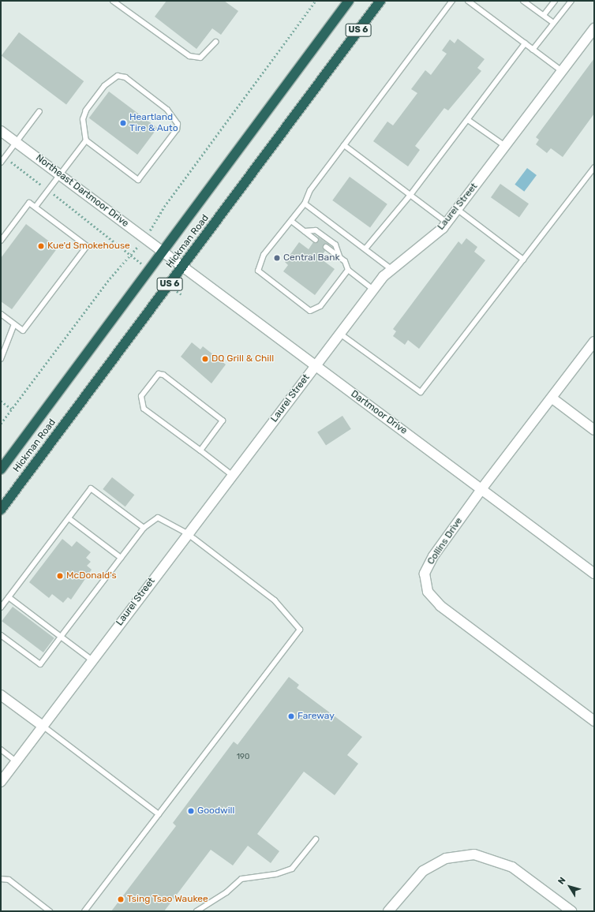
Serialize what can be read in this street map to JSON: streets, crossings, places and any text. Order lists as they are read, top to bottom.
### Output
{
  "streets": {
    "highway": ["US 6", "Hickman Road"],
    "street": [
      "Northeast Dartmoor Drive",
      "Laurel Street",
      "Dartmoor Drive",
      "Collins Drive"
    ]
  },
  "crossings": [
    ["Northeast Dartmoor Drive", "Hickman Road"],
    ["Northeast Dartmoor Drive", "Dartmoor Drive"],
    ["Laurel Street", "Dartmoor Drive"],
    ["Hickman Road", "Dartmoor Drive"],
    ["Dartmoor Drive", "Collins Drive"]
  ],
  "places": [
    "Heartland Tire & Auto",
    "Kue'd Smokehouse",
    "Central Bank",
    "DQ Grill & Chill",
    "McDonald's",
    "Fareway",
    "Goodwill",
    "Tsing Tsao Waukee"
  ],
  "house_numbers": ["190"],
  "north": "top left"
}
